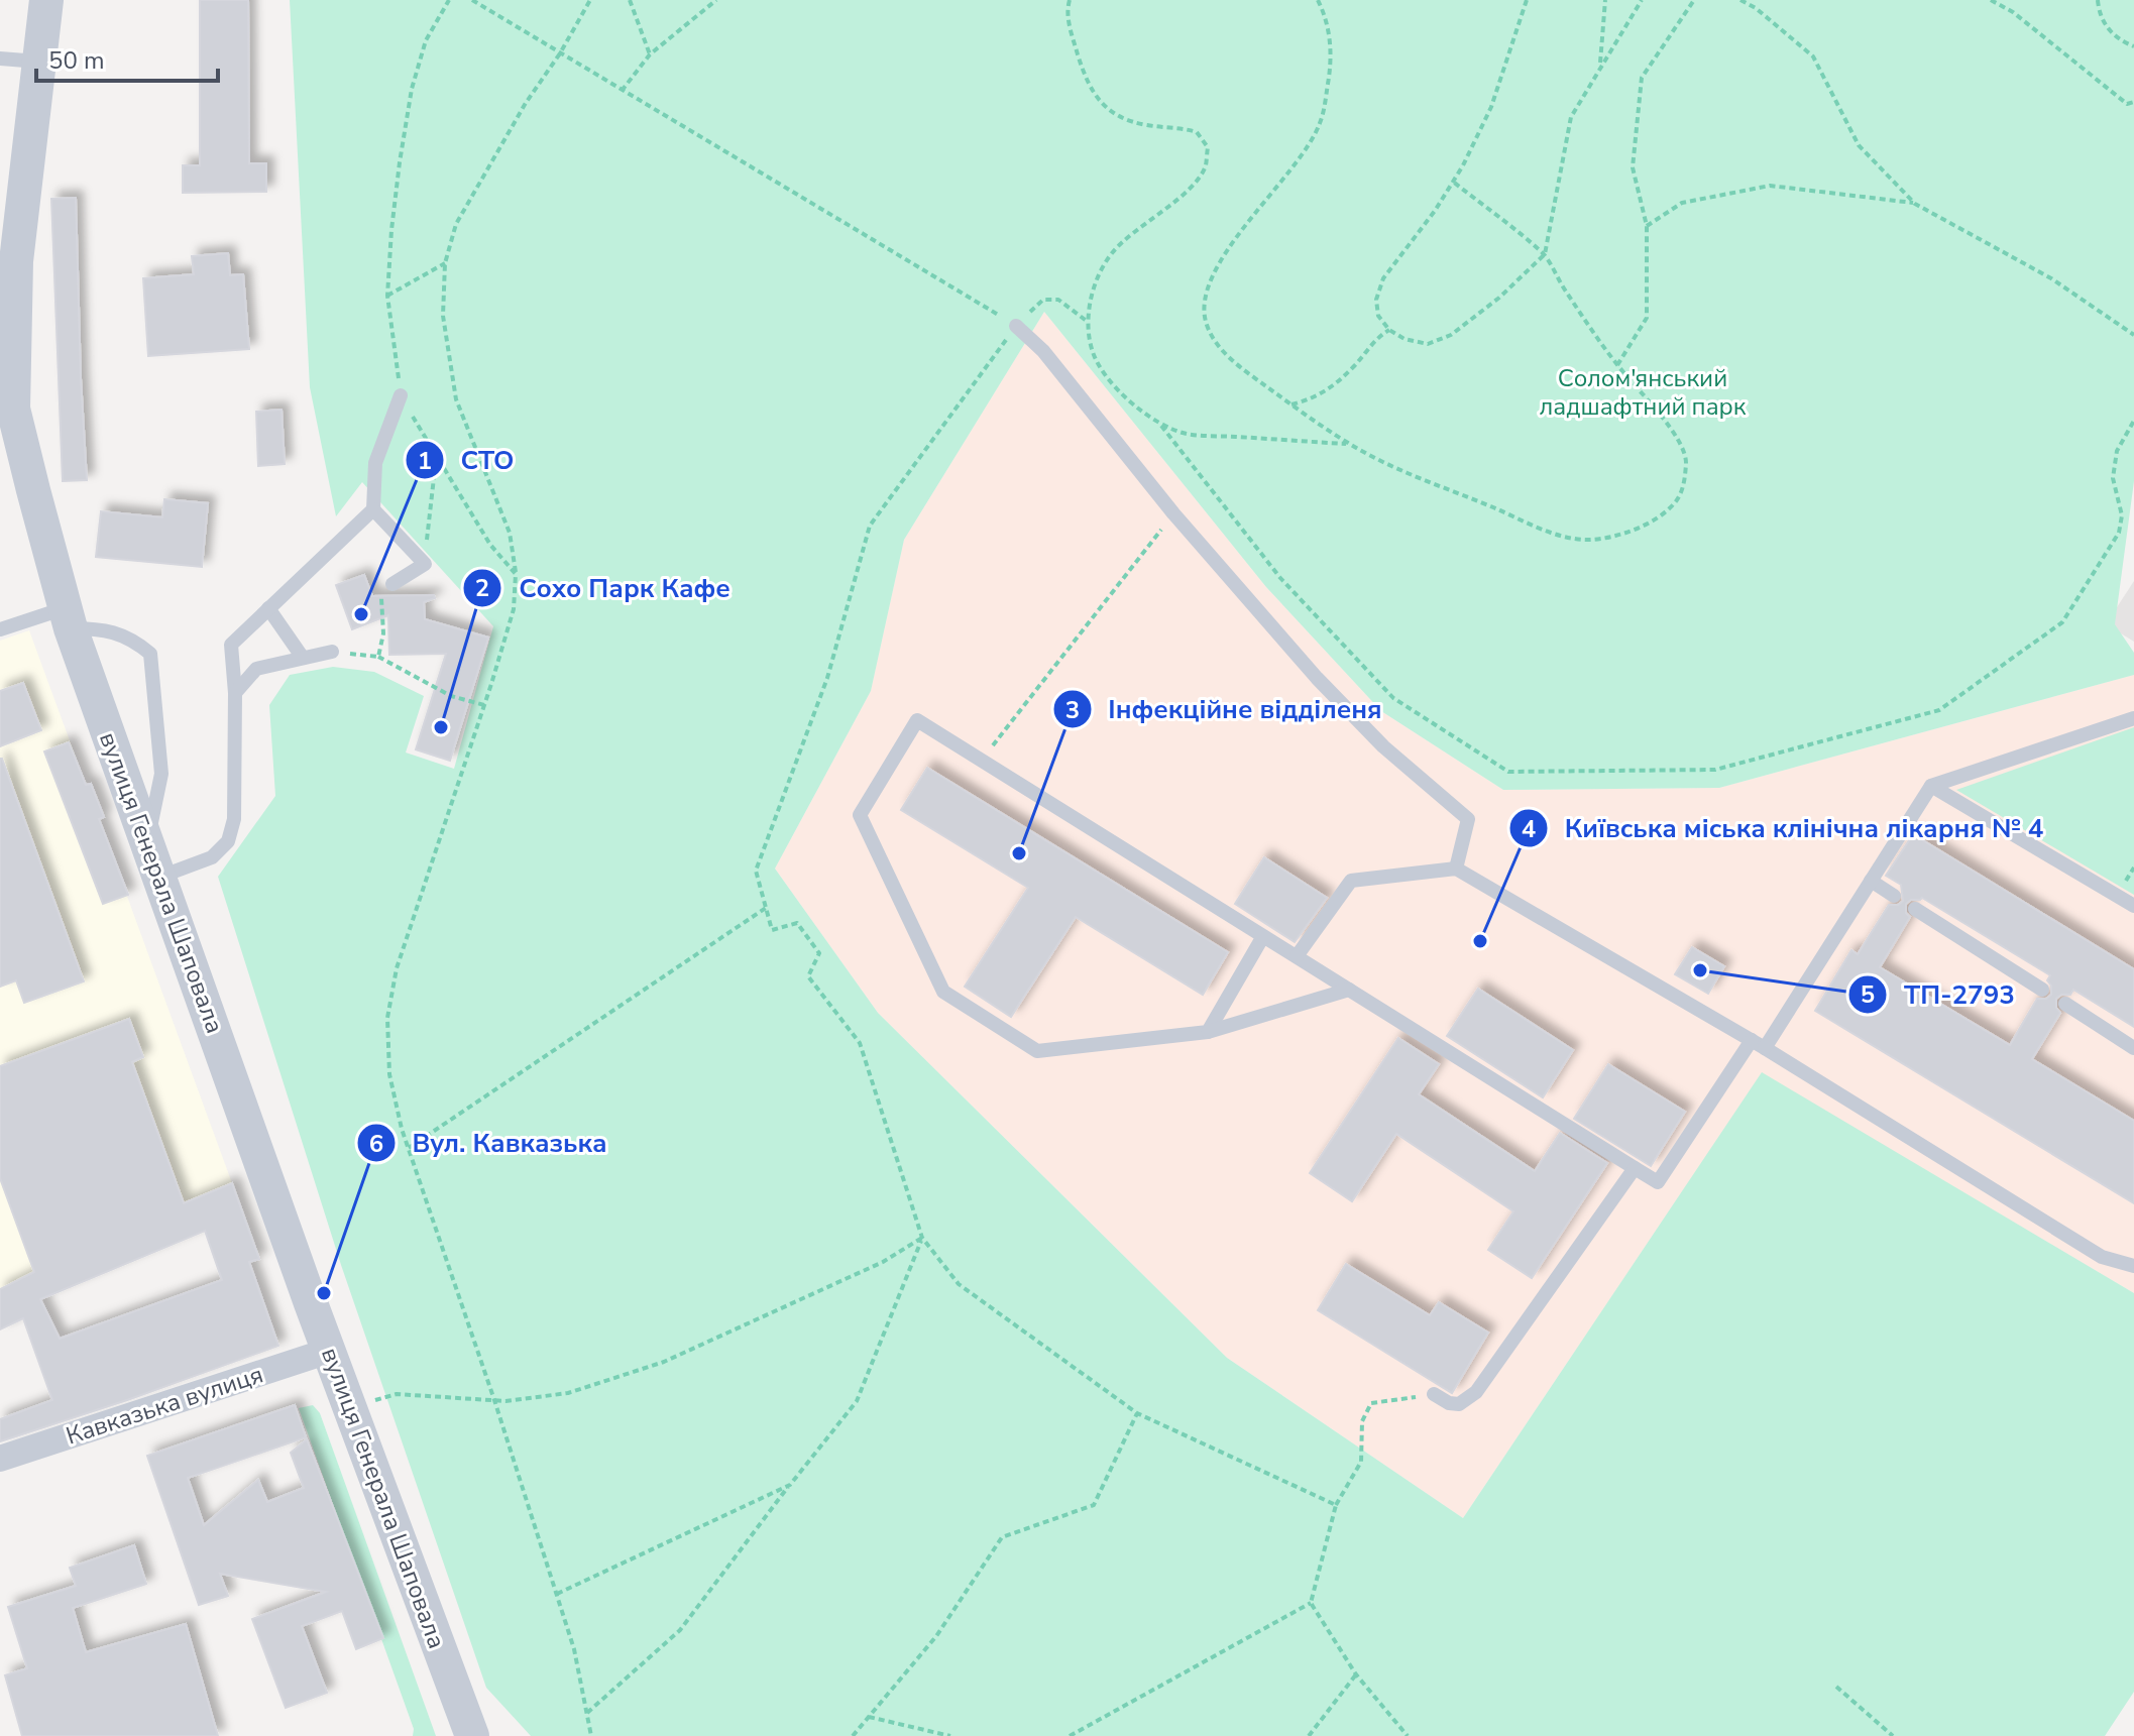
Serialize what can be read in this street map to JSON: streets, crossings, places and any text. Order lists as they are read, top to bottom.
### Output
{
  "streets": {
    "street": ["вулиця Генерала Шаповала", "Кавказька вулиця"]
  },
  "crossings": [
    ["вулиця Генерала Шаповала", "Кавказька вулиця"]
  ],
  "parks": ["Солом'янський ладшафтний парк"],
  "places": [
    "СТО",
    "Сохо Парк Кафе",
    "Інфекційне відділеня",
    "Київська міська клінічна лікарня № 4",
    "ТП-2793",
    "Вул. Кавказька"
  ],
  "scale_bar": "50 m"
}
